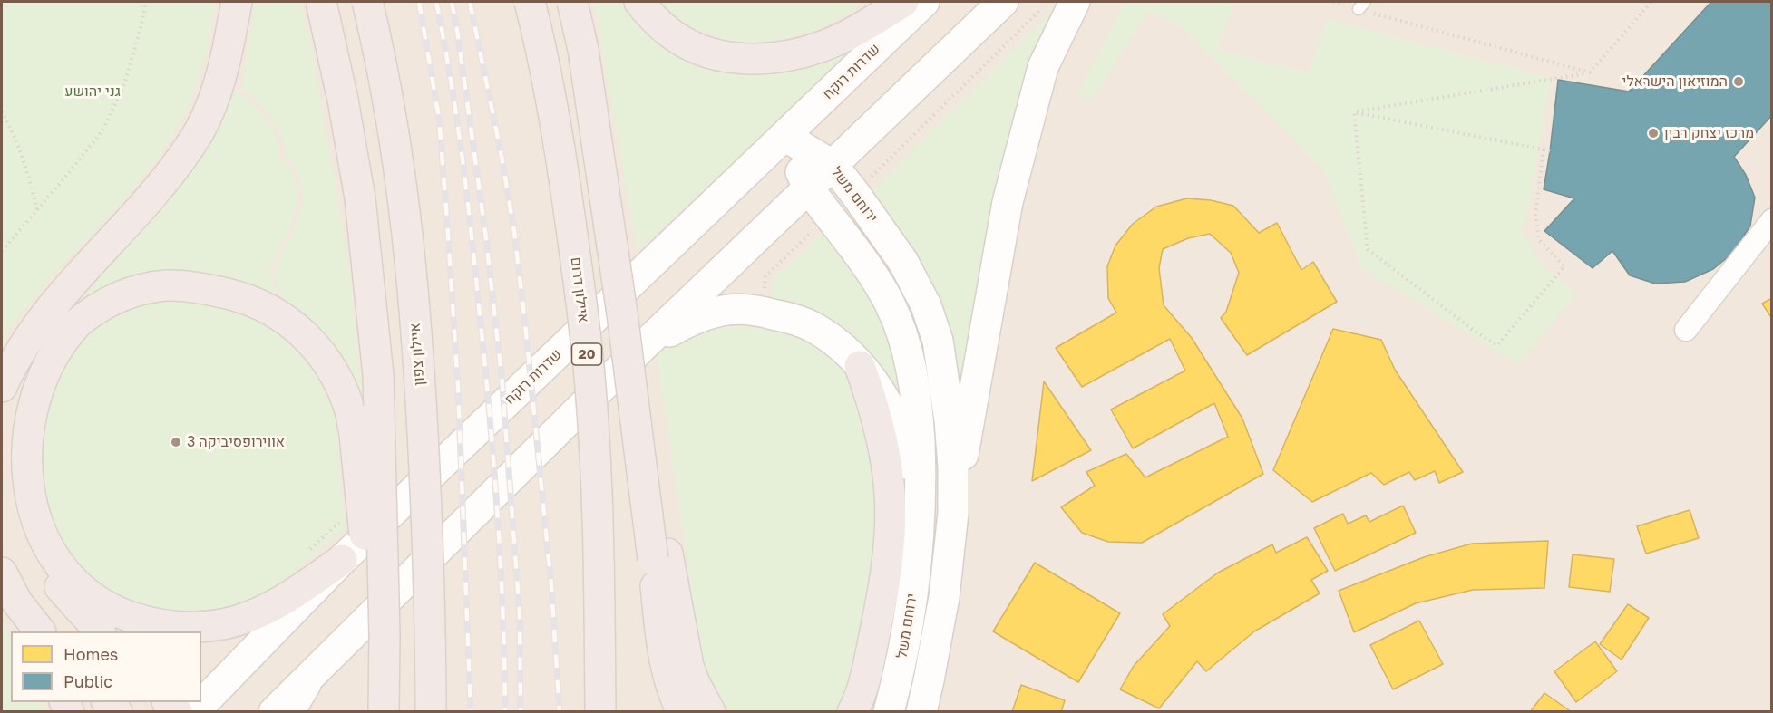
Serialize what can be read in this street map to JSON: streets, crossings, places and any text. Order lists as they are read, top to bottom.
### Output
{
  "streets": {
    "highway": ["איילון דרום", "איילון צפון", "20"],
    "main road": ["שדרות רוקח", "ירוחם משל"]
  },
  "crossings": [
    ["שדרות רוקח", "ירוחם משל"]
  ],
  "parks": ["גני יהושע"],
  "places": ["המוזיאון הישראלי", "מרכז יצחק רבין", "אווירופסיביקה 3"],
  "legend": ["Homes", "Public"]
}
